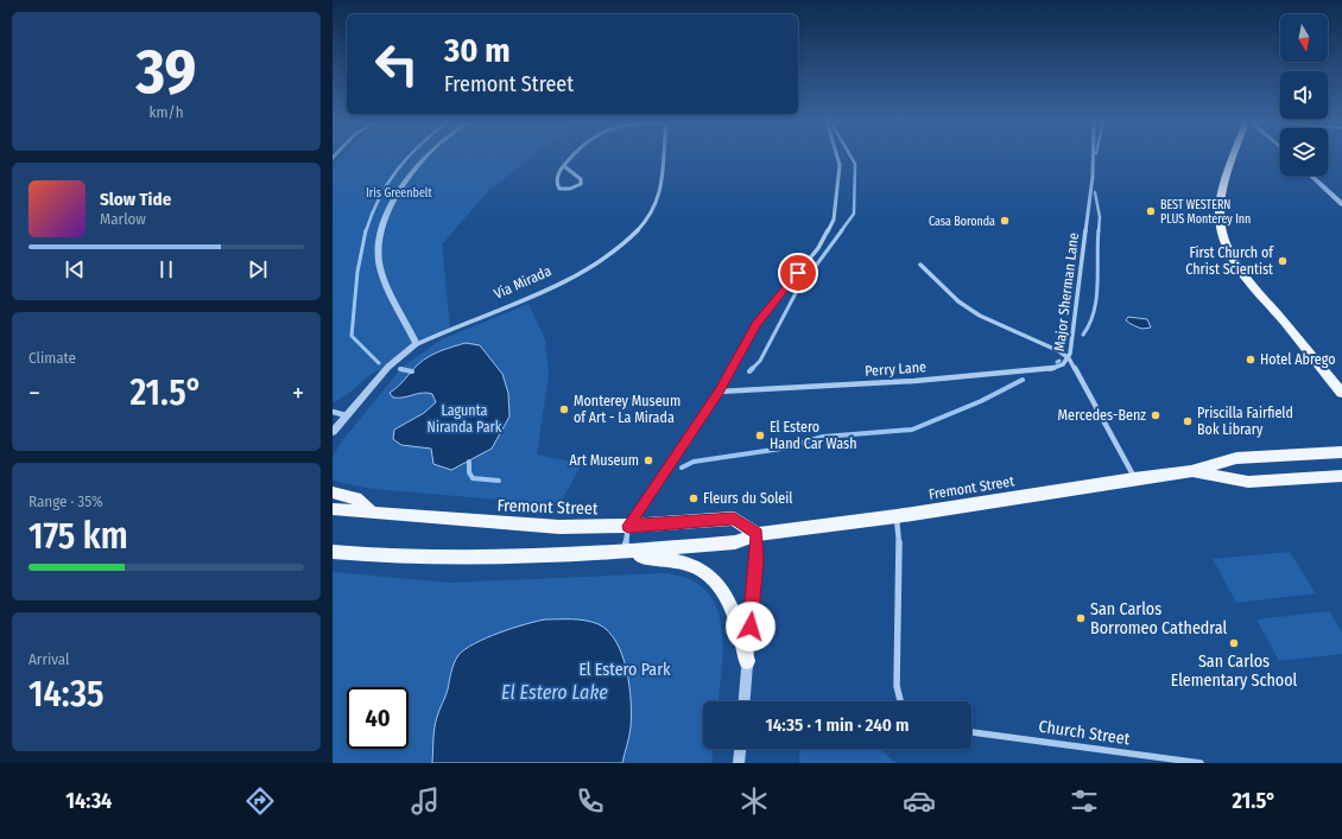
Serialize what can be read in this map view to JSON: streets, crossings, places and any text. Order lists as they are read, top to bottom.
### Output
{
  "streets": {
    "main road": ["Fremont Street"],
    "street": [
      "Via Mirada",
      "Major Sherman Lane",
      "Perry Lane",
      "Church Street"
    ]
  },
  "crossings": [
    ["Major Sherman Lane", "Perry Lane"],
    ["Major Sherman Lane", "Fremont Street"]
  ],
  "water": ["El Estero Lake"],
  "parks": ["Iris Greenbelt", "Lagunta Niranda Park", "El Estero Park"],
  "places": [
    "BEST WESTERN PLUS Monterey Inn",
    "Casa Boronda",
    "First Church of Christ Scientist",
    "Hotel Abrego",
    "Monterey Museum of Art - La Mirada",
    "Mercedes-Benz",
    "Priscilla Fairfield Bok Library",
    "El Estero Hand Car Wash",
    "Art Museum",
    "Fleurs du Soleil",
    "San Carlos Borromeo Cathedral",
    "San Carlos Elementary School"
  ],
  "north": "bottom",
  "page": {
    "tile": [
      ["39", "km/h"],
      "Climate",
      ["Range · 35%", "175 km"],
      ["Arrival", "14:35"]
    ],
    "turn": ["30 m", "Fremont Street"],
    "song": ["Slow Tide", "Marlow"],
    "heat": ["−", "21.5°", "+"],
    "limit": "40",
    "trip": "14:35 · 1 min · 240 m",
    "tabs": ["14:34", "21.5°"]
  }
}
